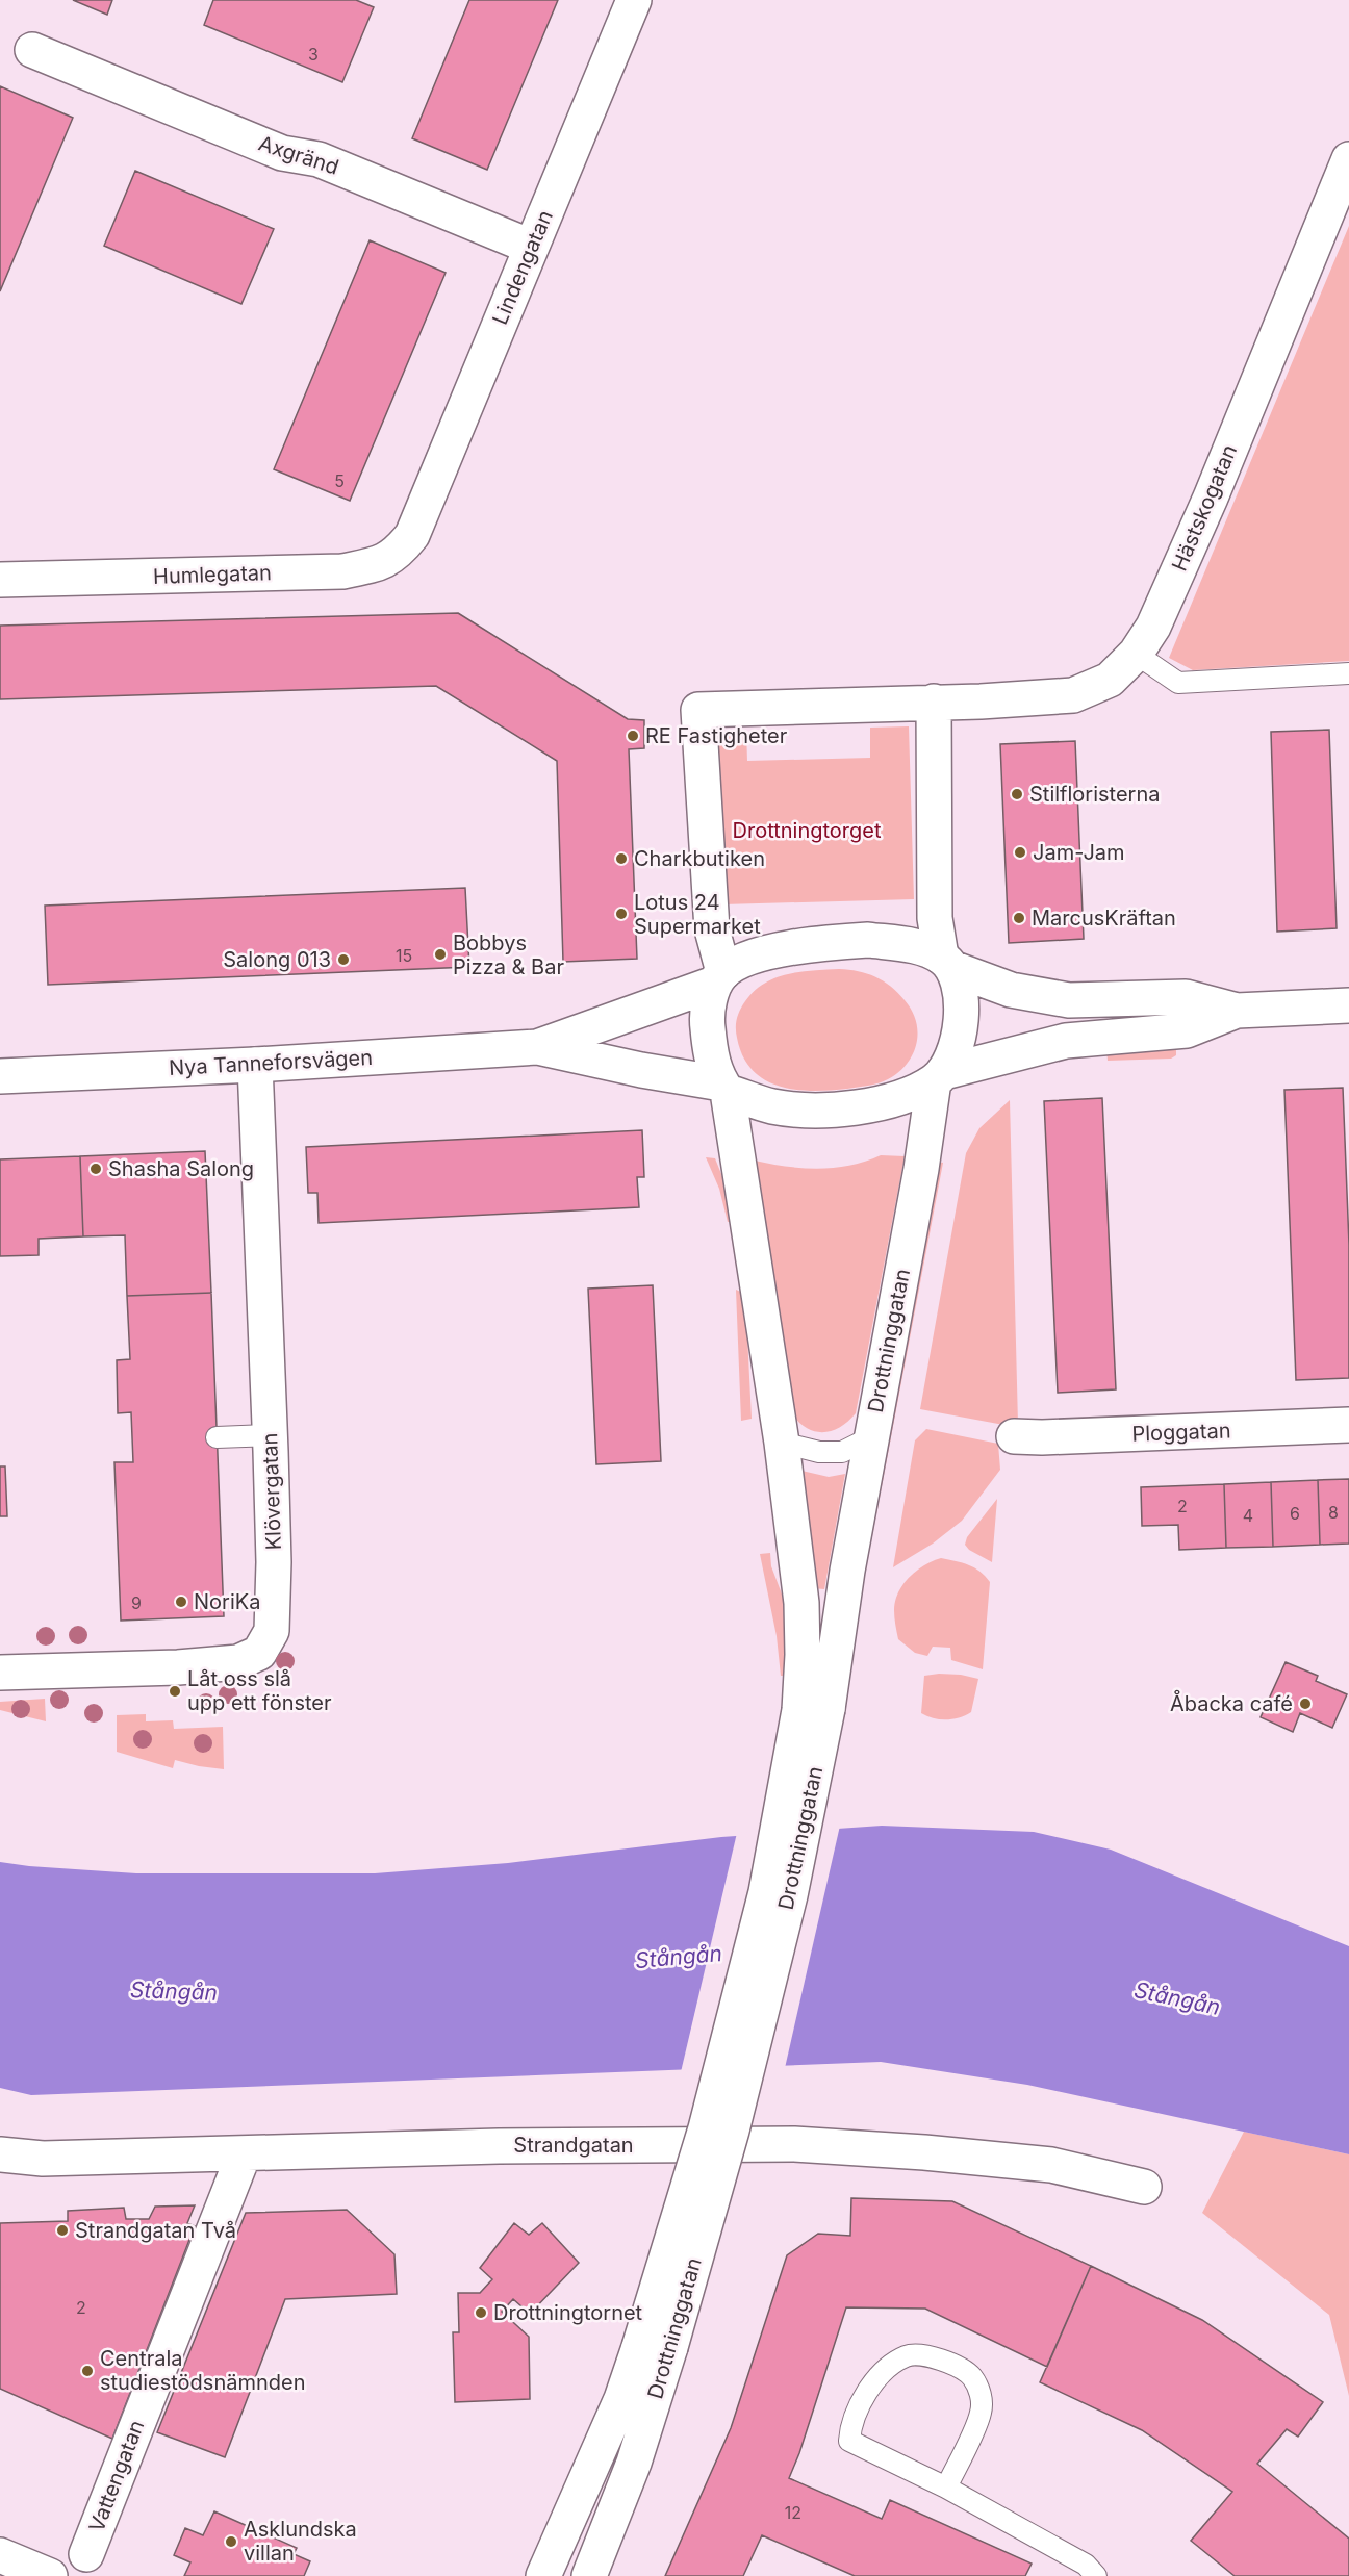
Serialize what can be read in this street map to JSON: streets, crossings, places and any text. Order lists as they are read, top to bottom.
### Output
{
  "streets": {
    "street": [
      "Axgränd",
      "Lindengatan",
      "Hästskogatan",
      "Humlegatan",
      "Nya Tanneforsvägen",
      "Drottninggatan",
      "Ploggatan",
      "Klövergatan",
      "Strandgatan",
      "Vattengatan"
    ]
  },
  "crossings": [
    ["Axgränd", "Lindengatan"],
    ["Lindengatan", "Humlegatan"],
    ["Nya Tanneforsvägen", "Drottninggatan"],
    ["Nya Tanneforsvägen", "Klövergatan"],
    ["Strandgatan", "Vattengatan"]
  ],
  "water": ["Stångån"],
  "parks": ["Drottningtorget"],
  "places": [
    "RE Fastigheter",
    "Stilfloristerna",
    "Jam-Jam",
    "Charkbutiken",
    "Lotus 24 Supermarket",
    "MarcusKräftan",
    "Bobbys Pizza & Bar",
    "Salong 013",
    "Shasha Salong",
    "NoriKa",
    "Låt oss slå upp ett fönster",
    "Åbacka café",
    "Strandgatan Två",
    "Drottningtornet",
    "Centrala studiestödsnämnden",
    "Asklundska villan"
  ],
  "house_numbers": [
    "3",
    "5",
    "15",
    "2",
    "8",
    "6",
    "4",
    "9",
    "2",
    "12"
  ]
}
